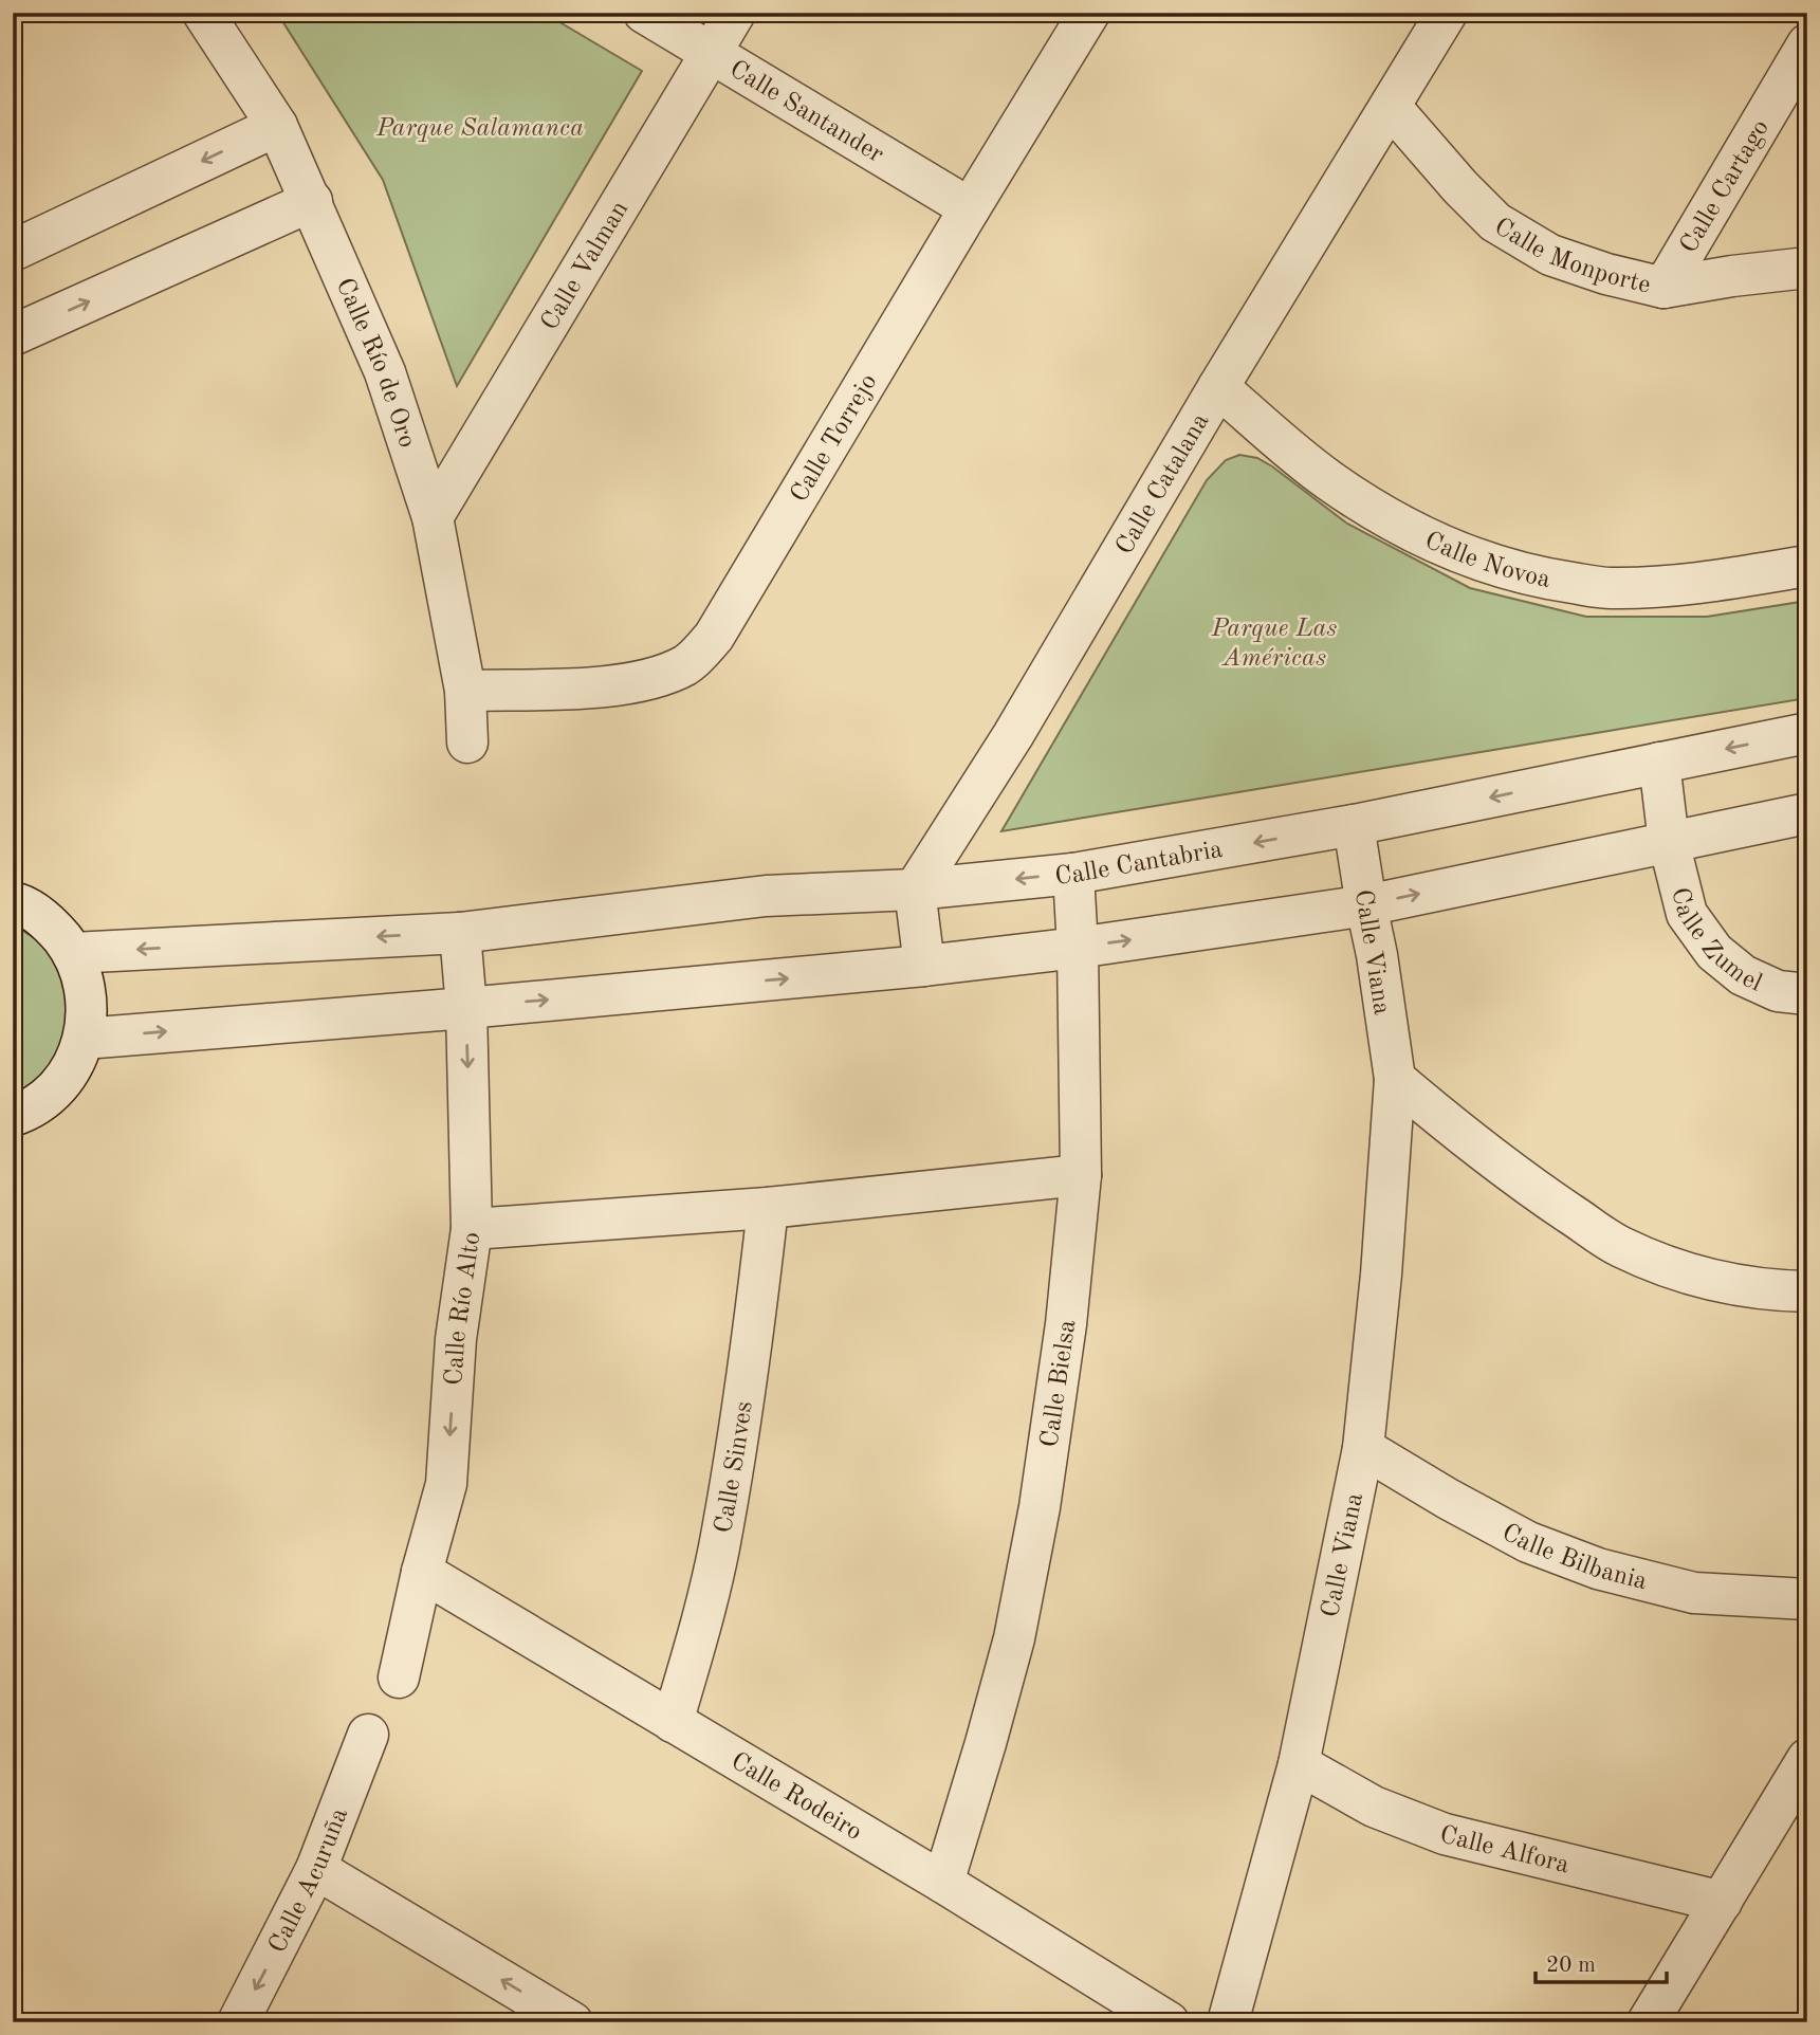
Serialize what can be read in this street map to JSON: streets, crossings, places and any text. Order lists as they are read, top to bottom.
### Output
{
  "streets": {
    "street": [
      "Calle Santander",
      "Calle Cartago",
      "Calle Monporte",
      "Calle Valman",
      "Calle Río de Oro",
      "Calle Torrejo",
      "Calle Catalana",
      "Calle Novoa",
      "Calle Cantabria",
      "Calle Zumel",
      "Calle Viana",
      "Calle Río Alto",
      "Calle Bielsa",
      "Calle Sinves",
      "Calle Bilbania",
      "Calle Rodeiro",
      "Calle Alfora",
      "Calle Acuruña"
    ]
  },
  "crossings": [
    ["Calle Santander", "Calle Valman"],
    ["Calle Santander", "Calle Torrejo"],
    ["Calle Cartago", "Calle Monporte"],
    ["Calle Monporte", "Calle Catalana"],
    ["Calle Valman", "Calle Río de Oro"],
    ["Calle Río de Oro", "Calle Torrejo"],
    ["Calle Catalana", "Calle Novoa"],
    ["Calle Catalana", "Calle Cantabria"],
    ["Calle Cantabria", "Calle Zumel"],
    ["Calle Cantabria", "Calle Viana"],
    ["Calle Cantabria", "Calle Río Alto"],
    ["Calle Cantabria", "Calle Bielsa"],
    ["Calle Viana", "Calle Bilbania"],
    ["Calle Viana", "Calle Alfora"],
    ["Calle Río Alto", "Calle Rodeiro"],
    ["Calle Bielsa", "Calle Rodeiro"],
    ["Calle Sinves", "Calle Rodeiro"]
  ],
  "one_way": ["Calle Río Alto", "Calle Acuruña"],
  "parks": ["Parque Salamanca", "Parque Las Américas"],
  "scale_bar": "20 m"
}
